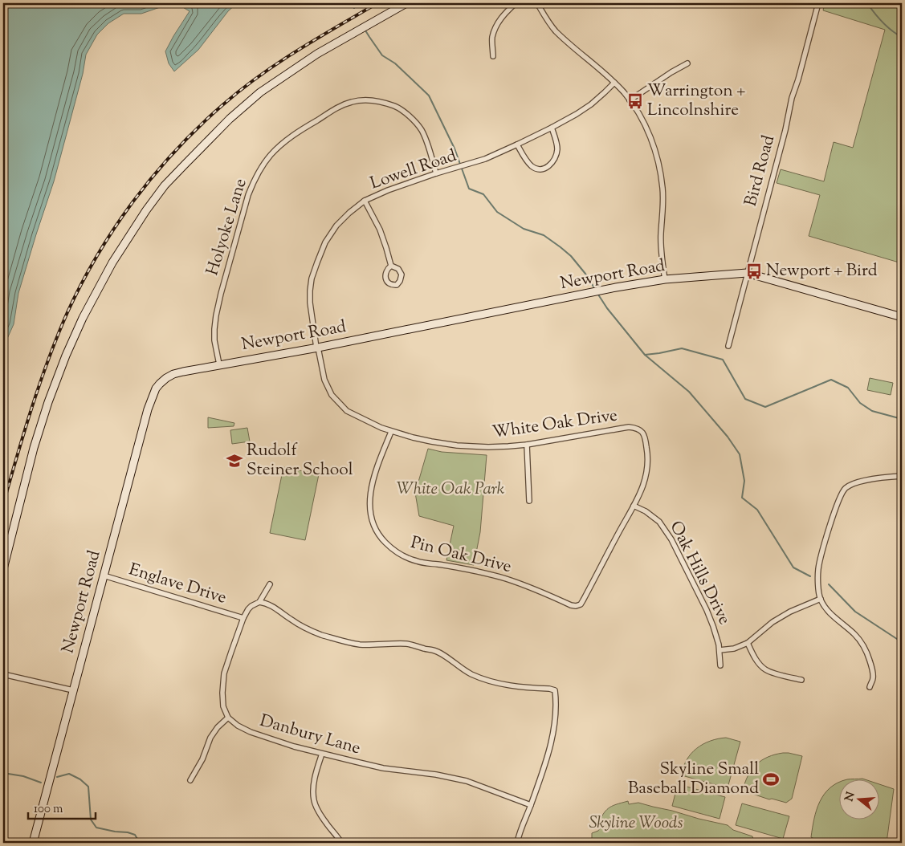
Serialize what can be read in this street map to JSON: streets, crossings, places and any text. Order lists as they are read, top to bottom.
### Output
{
  "streets": {
    "street": [
      "Lowell Road",
      "Bird Road",
      "Holyoke Lane",
      "Newport Road",
      "White Oak Drive",
      "Pin Oak Drive",
      "Oak Hills Drive",
      "Englave Drive",
      "Danbury Lane"
    ]
  },
  "crossings": [
    ["Lowell Road", "Holyoke Lane"],
    ["Lowell Road", "Newport Road"],
    ["Lowell Road", "White Oak Drive"],
    ["Bird Road", "Newport Road"],
    ["Holyoke Lane", "Newport Road"],
    ["Newport Road", "White Oak Drive"],
    ["Newport Road", "Englave Drive"],
    ["White Oak Drive", "Pin Oak Drive"],
    ["White Oak Drive", "Oak Hills Drive"],
    ["Pin Oak Drive", "Oak Hills Drive"]
  ],
  "parks": ["White Oak Park", "Skyline Woods"],
  "places": {
    "bus stop": ["Warrington + Lincolnshire", "Newport + Bird"],
    "school or university": ["Rudolf Steiner School"],
    "sports": ["Skyline Small Baseball Diamond"]
  },
  "scale_bar": "100 m",
  "north": "left"
}
